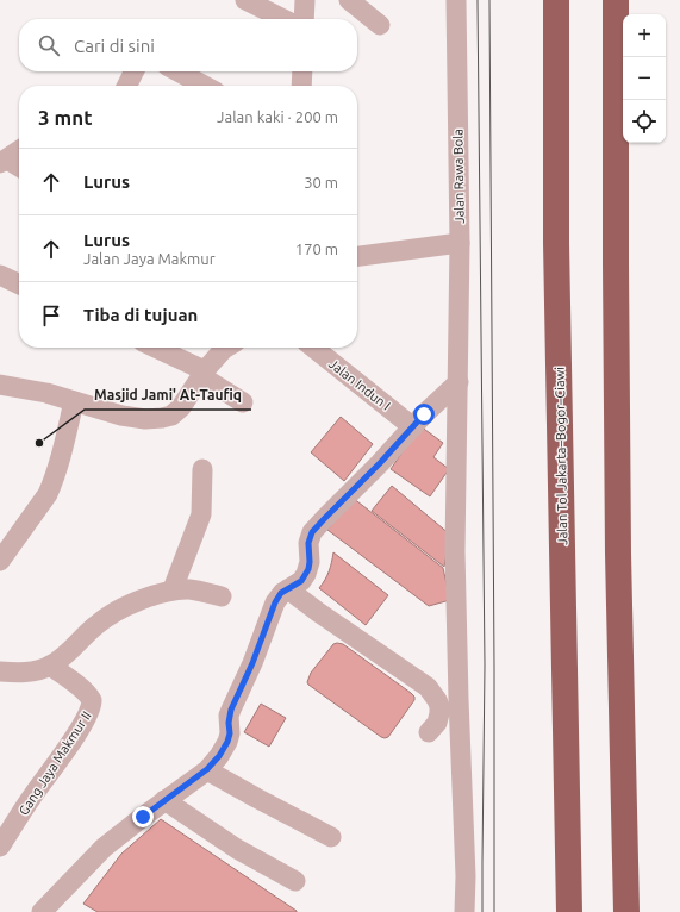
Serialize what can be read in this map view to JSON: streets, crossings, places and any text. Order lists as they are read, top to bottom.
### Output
{
  "streets": {
    "highway": ["Jalan Tol Jakarta–Bogor–Ciawi"],
    "street": ["Jalan Rawa Bola", "Jalan Indun I", "Gang Jaya Makmur II"]
  },
  "places": ["Masjid Jami' At-Taufiq"],
  "page": {
    "map_buttons": ["+", "−"],
    "search": "Cari di sini",
    "heading": ["3 mnt", "Jalan kaki · 200 m"],
    "list": [
      ["Lurus", "30 m"],
      ["Lurus", "Jalan Jaya Makmur", "170 m"],
      "Tiba di tujuan"
    ]
  }
}
